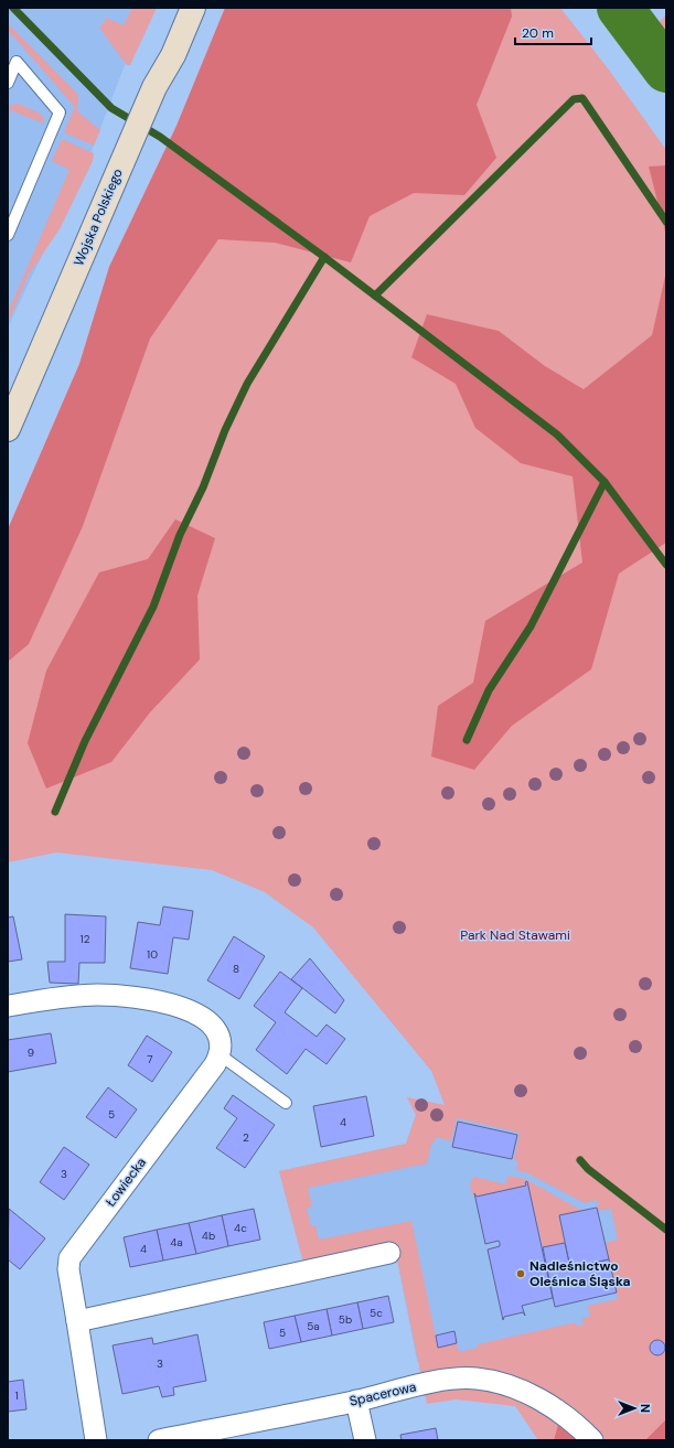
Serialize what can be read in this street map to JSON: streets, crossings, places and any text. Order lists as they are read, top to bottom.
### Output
{
  "streets": {
    "main road": ["Wojska Polskiego"],
    "street": ["Łowiecka", "Spacerowa"]
  },
  "parks": ["Park Nad Stawami"],
  "places": ["Nadleśnictwo Oleśnica Śląska"],
  "house_numbers": [
    "12",
    "10",
    "8",
    "9",
    "7",
    "5",
    "4",
    "2",
    "3",
    "4c",
    "4b",
    "4a",
    "4",
    "5c",
    "5b",
    "5a",
    "5",
    "3",
    "1"
  ],
  "scale_bar": "20 m",
  "north": "right"
}
